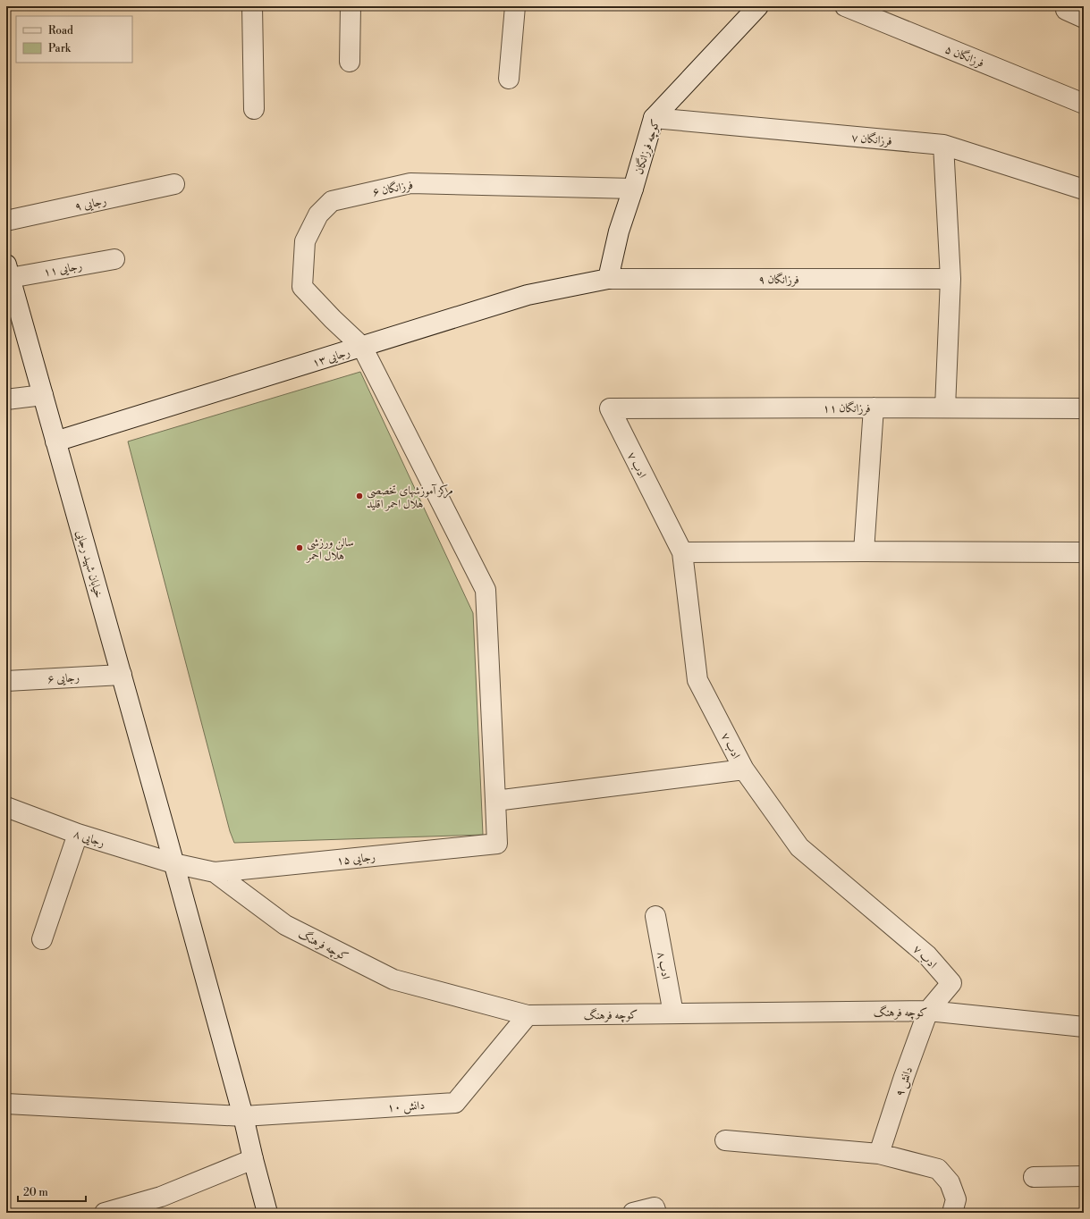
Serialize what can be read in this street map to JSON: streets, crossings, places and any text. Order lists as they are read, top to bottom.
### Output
{
  "streets": {
    "street": [
      "فرزانگان ۵",
      "فرزانگان ۷",
      "کوچه فرزانگان",
      "فرزانگان ۶",
      "رجایی ۹",
      "رجایی ۱۱",
      "فرزانگان ۹",
      "رجایی ۱۳",
      "فرزانگان ۱۱",
      "ادب ۷",
      "خیابان شهید رجایی",
      "رجایی ۶",
      "رجایی ۸",
      "رجایی ۱۵",
      "کوچه فرهنگ",
      "ادب ۸",
      "دانش ۹",
      "دانش ۱۰"
    ]
  },
  "crossings": [
    ["فرزانگان ۷", "کوچه فرزانگان"],
    ["کوچه فرزانگان", "فرزانگان ۶"],
    ["کوچه فرزانگان", "فرزانگان ۹"],
    ["کوچه فرزانگان", "رجایی ۱۳"],
    ["فرزانگان ۶", "رجایی ۱۳"],
    ["رجایی ۱۱", "خیابان شهید رجایی"],
    ["فرزانگان ۹", "رجایی ۱۳"],
    ["رجایی ۱۳", "خیابان شهید رجایی"],
    ["فرزانگان ۱۱", "ادب ۷"],
    ["ادب ۷", "کوچه فرهنگ"],
    ["ادب ۷", "دانش ۹"],
    ["خیابان شهید رجایی", "رجایی ۶"],
    ["خیابان شهید رجایی", "رجایی ۸"],
    ["خیابان شهید رجایی", "کوچه فرهنگ"],
    ["خیابان شهید رجایی", "دانش ۱۰"],
    ["رجایی ۸", "کوچه فرهنگ"],
    ["رجایی ۱۵", "کوچه فرهنگ"],
    ["کوچه فرهنگ", "ادب ۸"],
    ["کوچه فرهنگ", "دانش ۹"],
    ["کوچه فرهنگ", "دانش ۱۰"]
  ],
  "places": ["مرکز آموزشهای تخصصی هلال احمر اقلید", "سالن ورزشی هلال احمر"],
  "legend": ["Road", "Park"],
  "scale_bar": "20 m"
}
